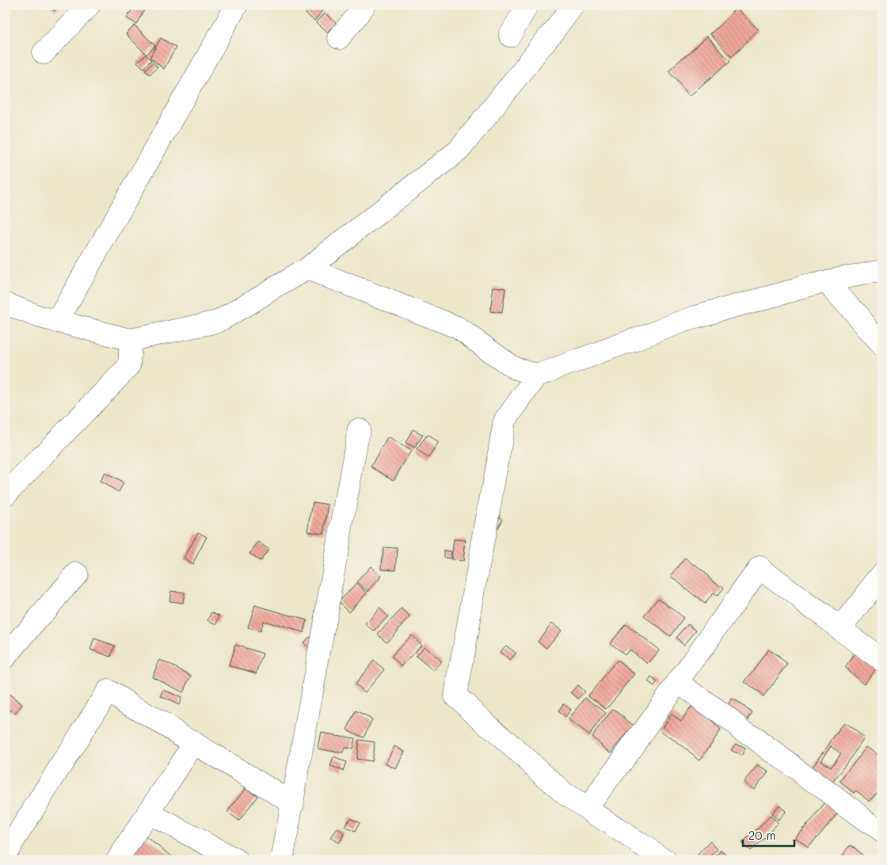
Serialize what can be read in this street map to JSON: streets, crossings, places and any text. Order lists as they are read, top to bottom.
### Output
{
  "scale_bar": "20 m"
}
